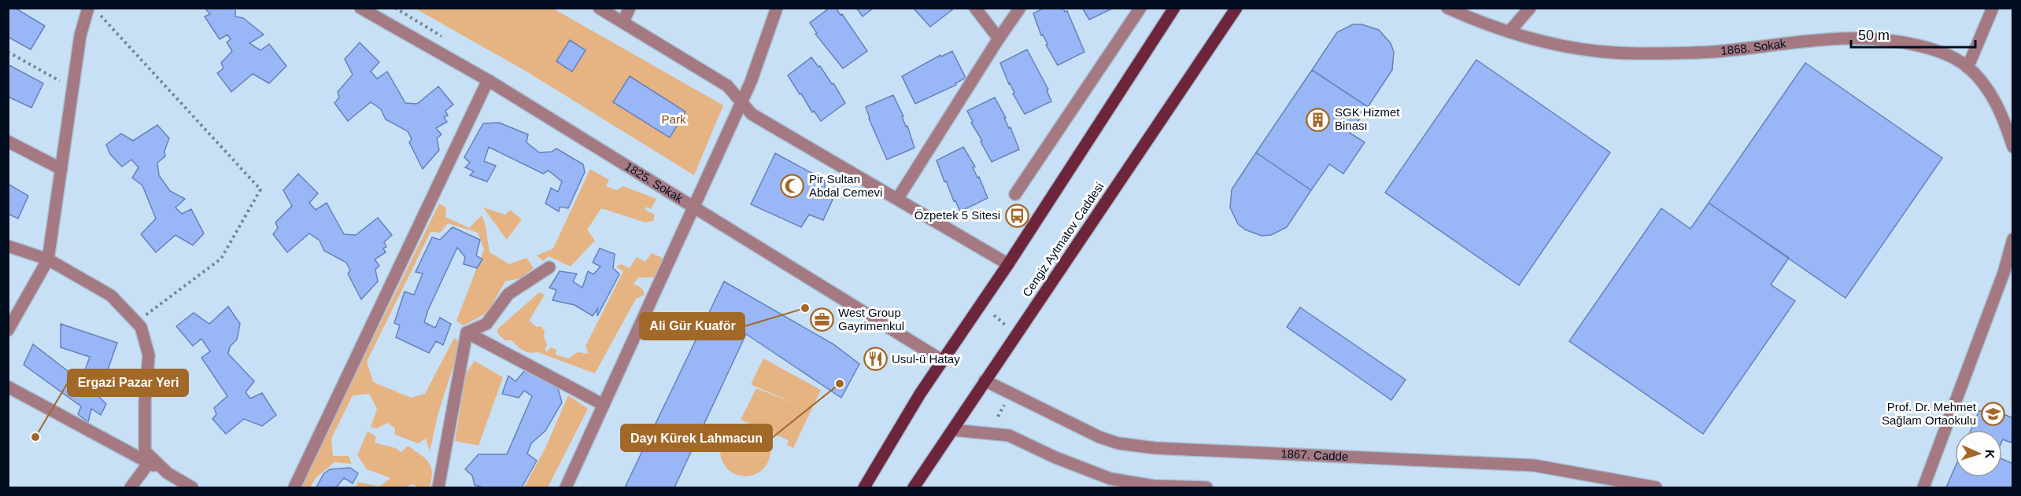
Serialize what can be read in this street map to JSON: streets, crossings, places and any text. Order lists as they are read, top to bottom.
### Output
{
  "streets": {
    "main road": ["Cengiz Aytmatov Caddesi"],
    "street": ["1868. Sokak", "1825. Sokak", "1867. Cadde"]
  },
  "crossings": [
    ["Cengiz Aytmatov Caddesi", "1867. Cadde"]
  ],
  "parks": ["Park"],
  "places": {
    "building": ["SGK Hizmet Binası"],
    "mosque": ["Pir Sultan Abdal Cemevi"],
    "bus stop": ["Özpetek 5 Sitesi"],
    "other": ["Ali Gür Kuaför", "Dayı Kürek Lahmacun", "Ergazi Pazar Yeri"],
    "office": ["West Group Gayrimenkul"],
    "restaurant": ["Usul-ü Hatay"],
    "school or university": ["Prof. Dr. Mehmet Sağlam Ortaokulu"]
  },
  "scale_bar": "50 m",
  "north": "right"
}
